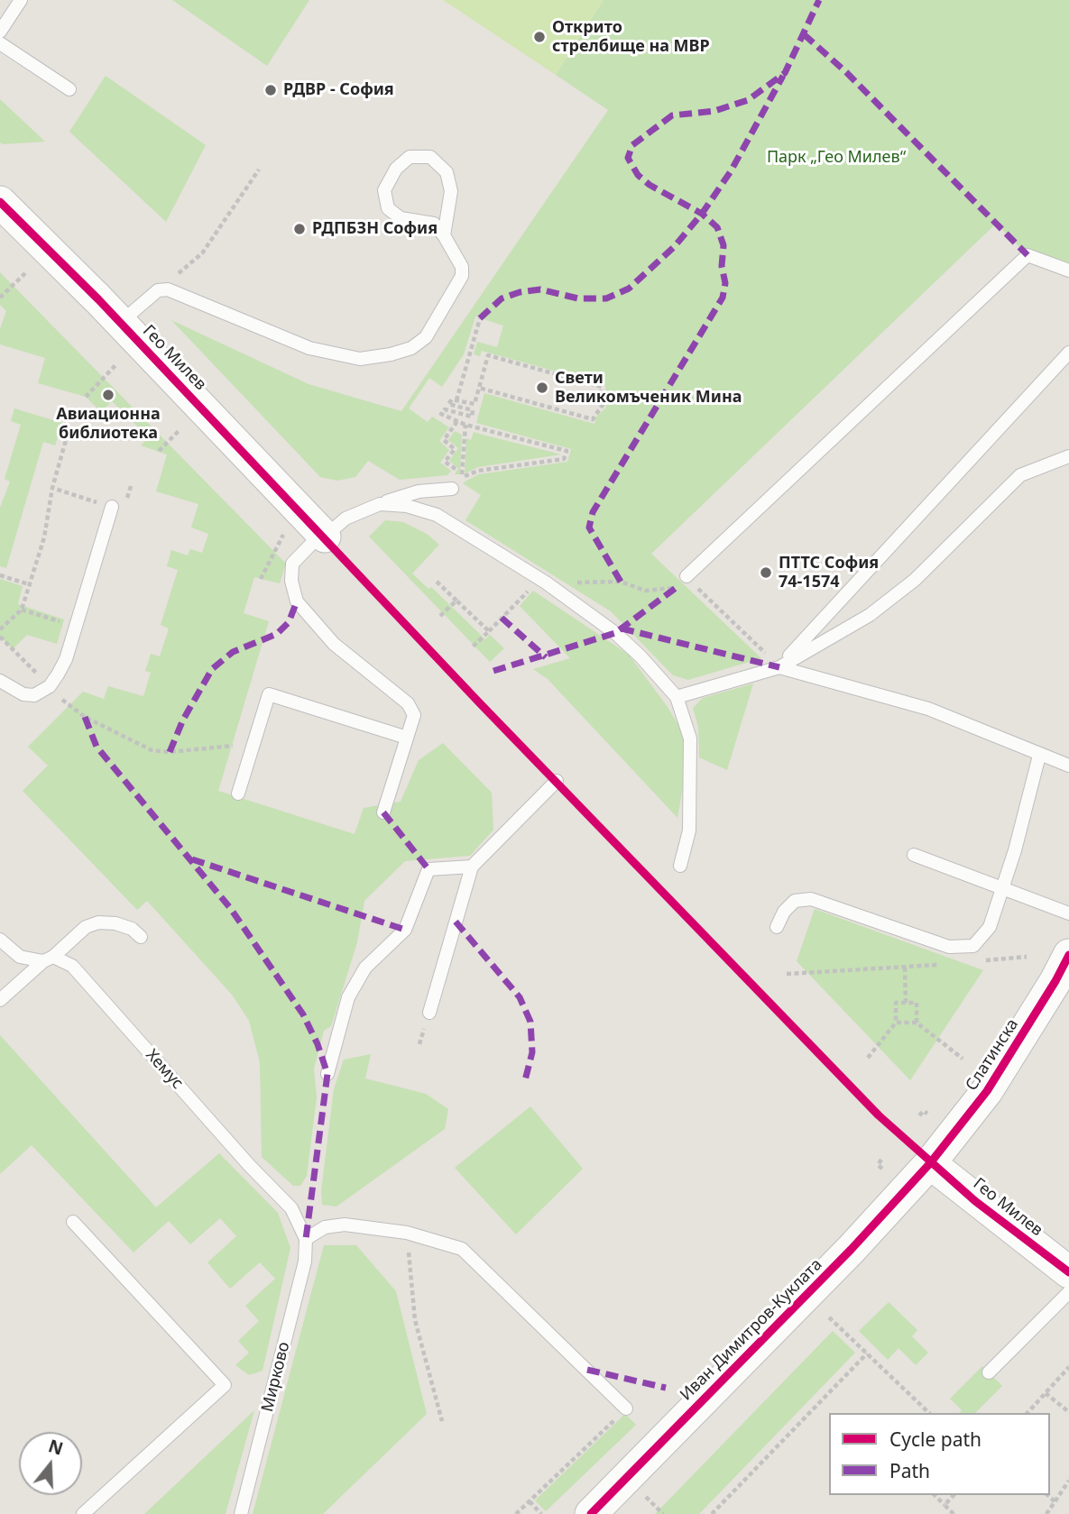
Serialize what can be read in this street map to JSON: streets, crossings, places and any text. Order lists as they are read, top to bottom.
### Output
{
  "streets": {
    "street": ["Гео Милев", "Слатинска", "Иван Димитров-Куклата"],
    "lane": ["Хемус", "Мирково"]
  },
  "crossings": [
    ["Гео Милев", "Слатинска"],
    ["Гео Милев", "Иван Димитров-Куклата"],
    ["Слатинска", "Иван Димитров-Куклата"],
    ["Хемус", "Мирково"]
  ],
  "parks": ["Парк „Гео Милев“"],
  "places": [
    "Открито стрелбище на МВР",
    "РДВР - София",
    "РДПБЗН София",
    "Свети Великомъченик Мина",
    "Авиационна библиотека",
    "ПТТС София 74-1574"
  ],
  "legend": ["Cycle path", "Path"],
  "north": "top"
}
